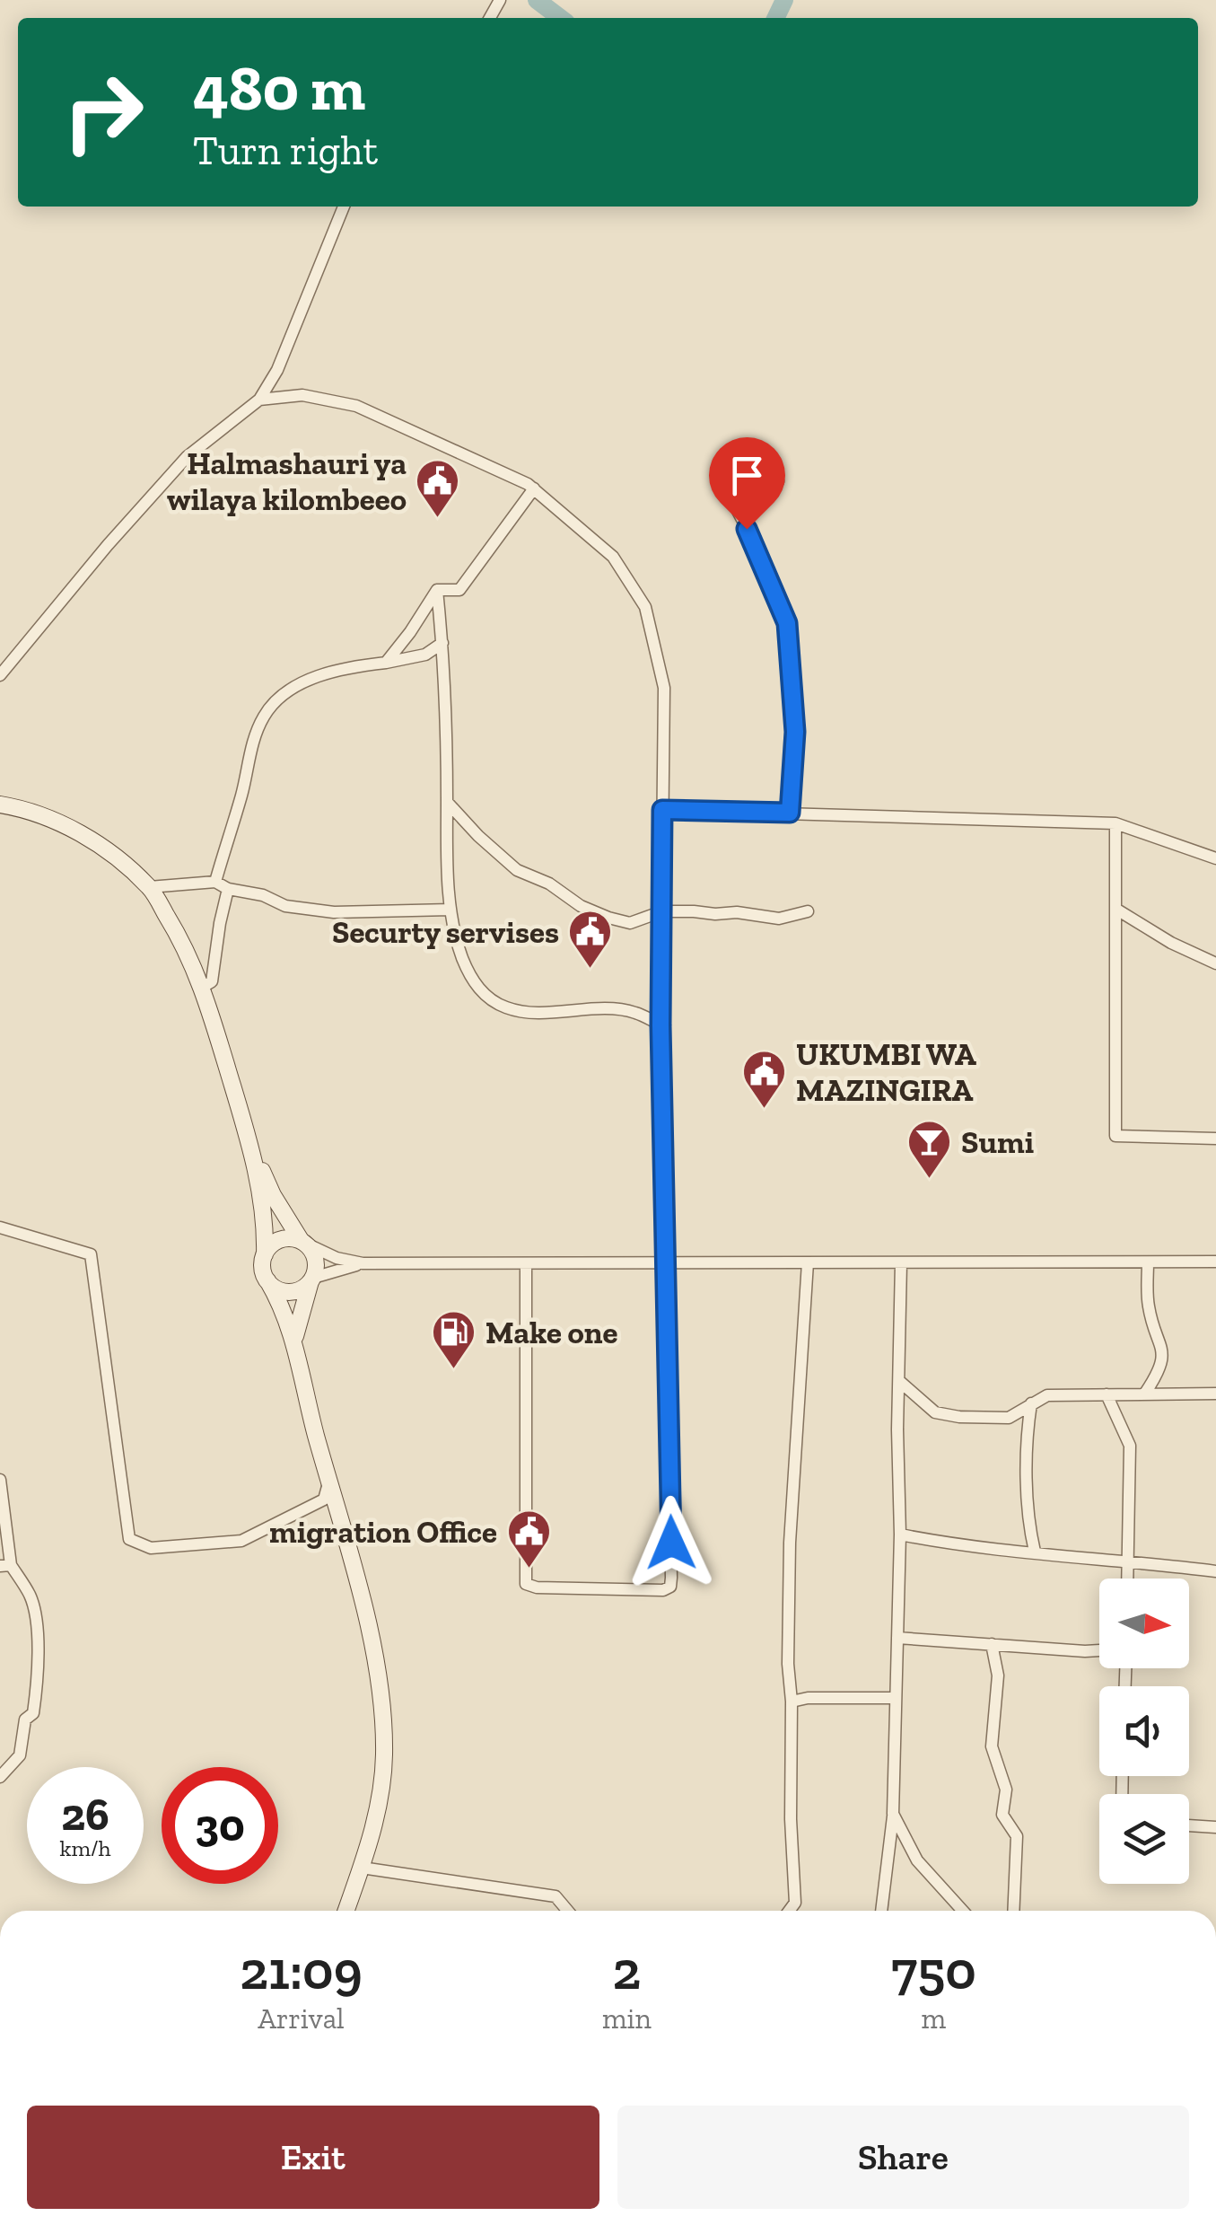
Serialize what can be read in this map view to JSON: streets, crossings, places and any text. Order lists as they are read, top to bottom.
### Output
{
  "places": {
    "public building": [
      "Halmashauri ya wilaya kilombeeo",
      "Securty servises",
      "UKUMBI WA MAZINGIRA",
      "migration Office"
    ],
    "bar": ["Sumi"],
    "fuel station": ["Make one"]
  },
  "north": "right",
  "page": {
    "turn": ["480 m", "Turn right"],
    "speed": "26 km/h",
    "limit": "30",
    "eta": [
      "21:09",
      "Arrival",
      "2",
      "min",
      "750",
      "m"
    ],
    "buttons": ["Exit", "Share"]
  }
}
